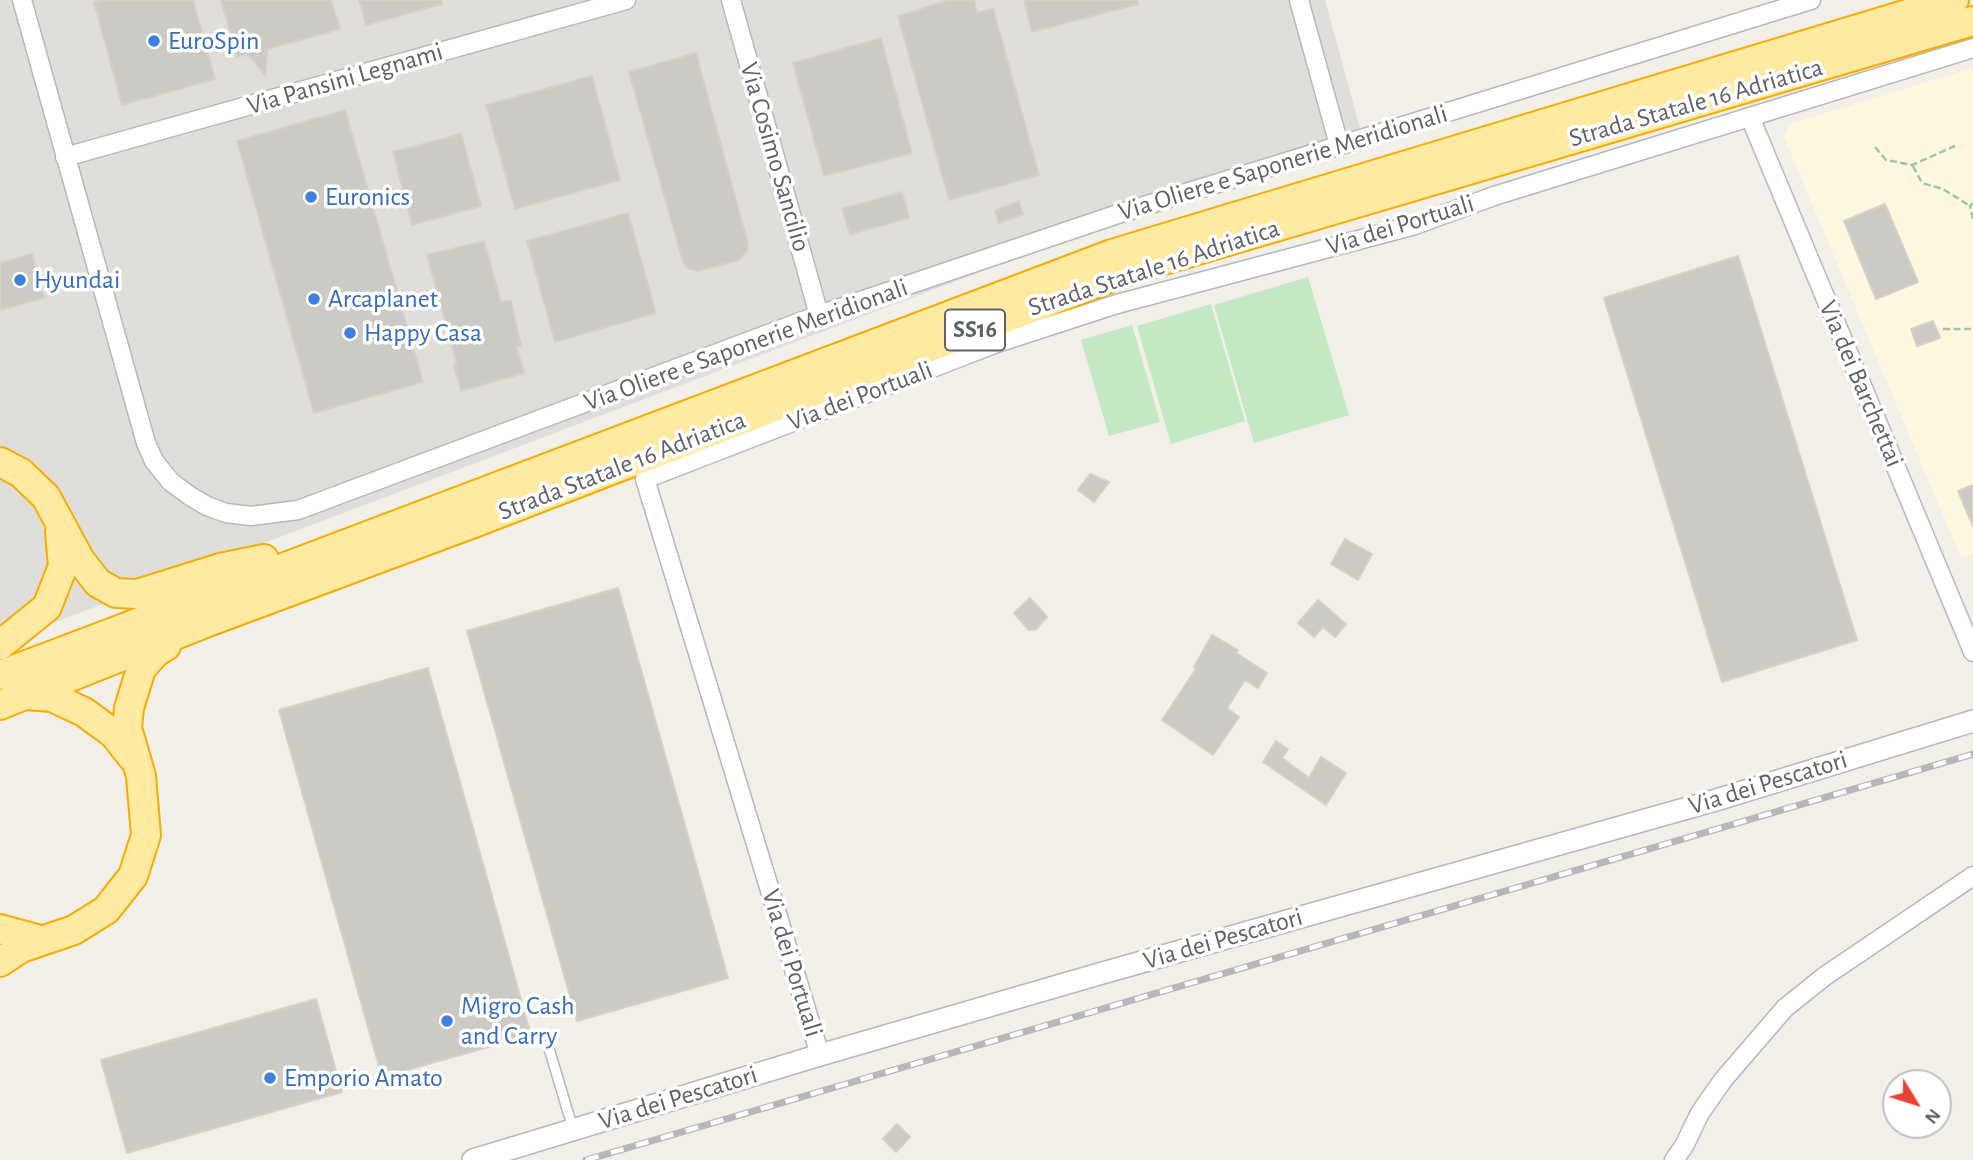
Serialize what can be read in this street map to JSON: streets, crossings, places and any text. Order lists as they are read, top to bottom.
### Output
{
  "streets": {
    "highway": ["Strada Statale 16 Adriatica", "SS16"],
    "street": [
      "Via Pansini Legnami",
      "Via Cosimo Sancilio",
      "Via Oliere e Saponerie Meridionali",
      "Via dei Portuali",
      "Via dei Barchettai",
      "Via dei Pescatori"
    ]
  },
  "crossings": [
    ["Via Pansini Legnami", "Via Oliere e Saponerie Meridionali"],
    ["Via Cosimo Sancilio", "Via Oliere e Saponerie Meridionali"],
    ["Via dei Portuali", "Via dei Barchettai"],
    ["Via dei Portuali", "Via dei Pescatori"]
  ],
  "places": [
    "EuroSpin",
    "Euronics",
    "Hyundai",
    "Arcaplanet",
    "Happy Casa",
    "Migro Cash and Carry",
    "Emporio Amato"
  ],
  "north": "bottom right"
}
